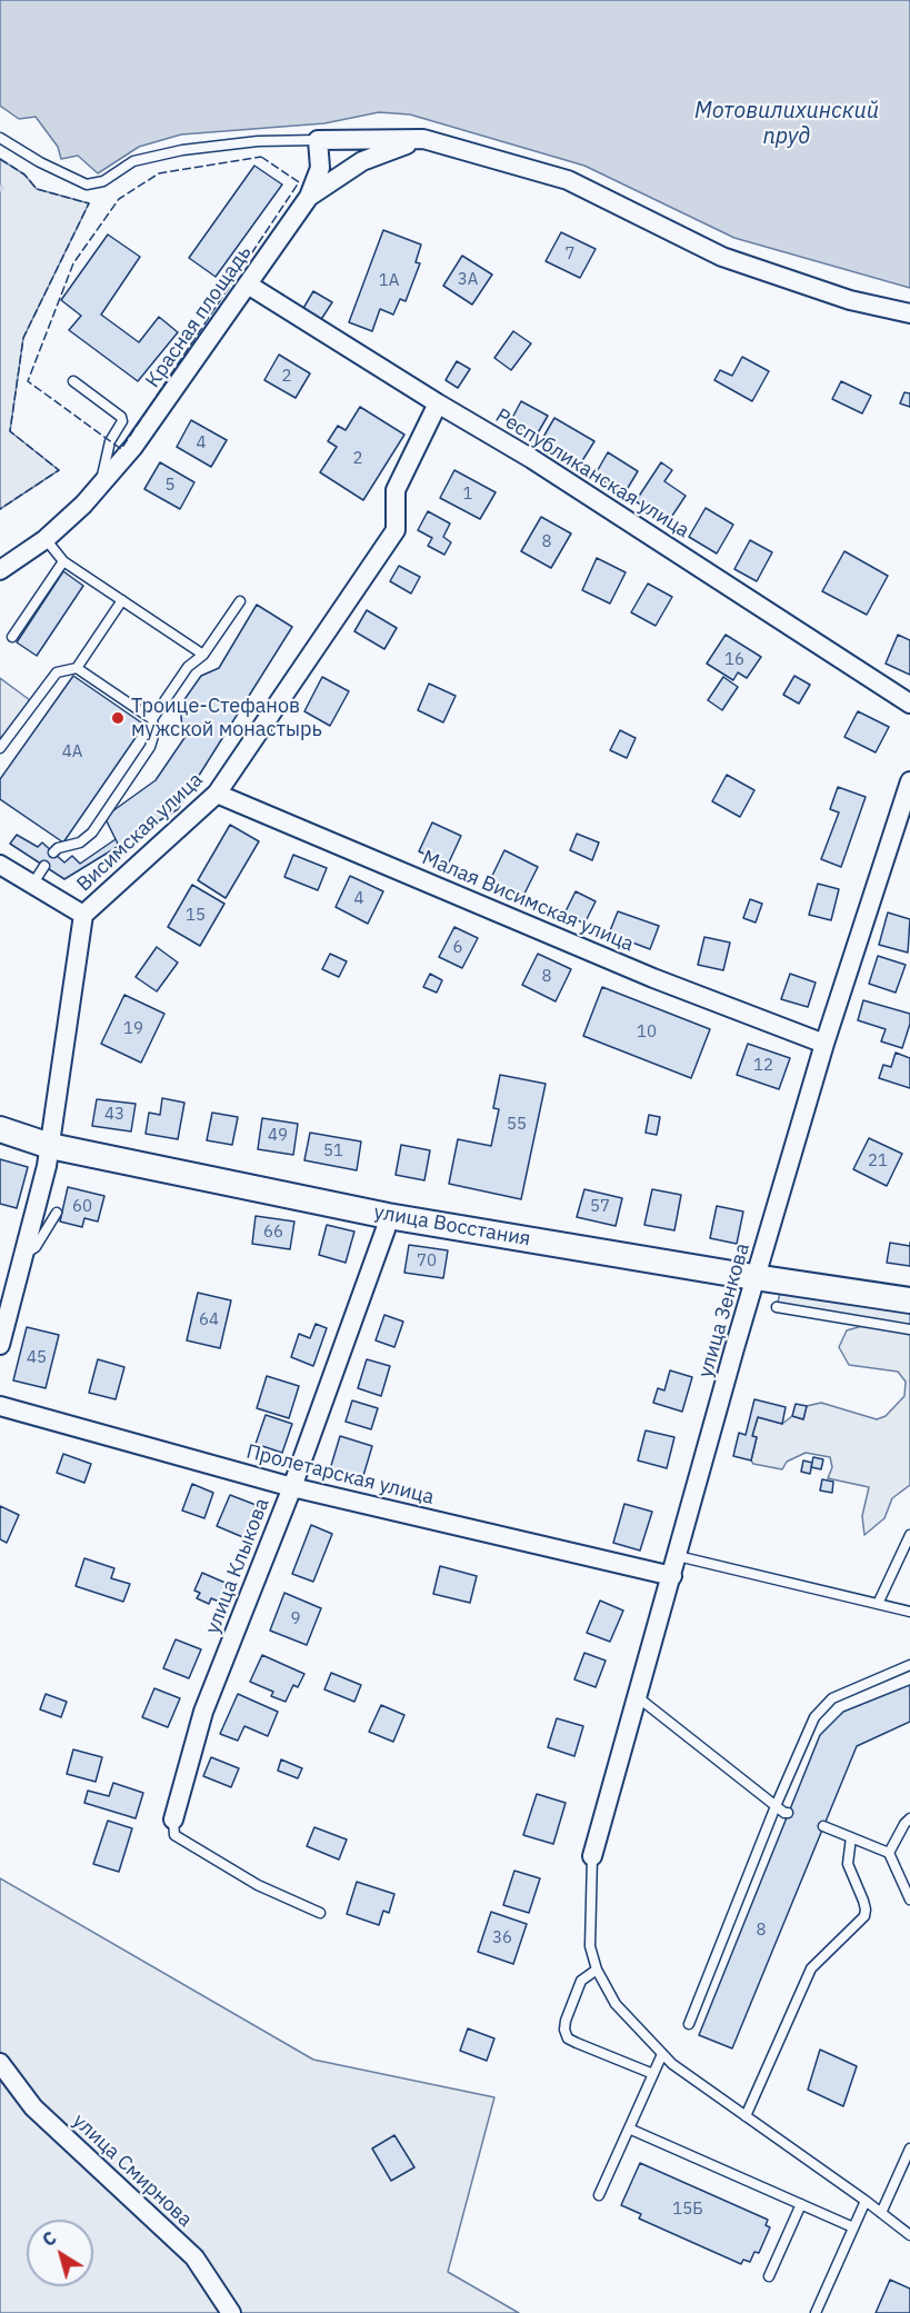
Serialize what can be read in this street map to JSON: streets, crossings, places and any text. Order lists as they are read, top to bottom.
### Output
{
  "streets": {
    "street": [
      "Красная площадь",
      "Республиканская улица",
      "Висимская улица",
      "Малая Висимская улица",
      "улица Восстания",
      "улица Зенкова",
      "Пролетарская улица",
      "улица Клыкова",
      "улица Смирнова"
    ]
  },
  "crossings": [
    ["Красная площадь", "Республиканская улица"],
    ["Республиканская улица", "Висимская улица"],
    ["Висимская улица", "Малая Висимская улица"],
    ["Висимская улица", "улица Восстания"],
    ["Малая Висимская улица", "улица Зенкова"],
    ["улица Восстания", "улица Зенкова"],
    ["улица Восстания", "улица Клыкова"],
    ["улица Зенкова", "Пролетарская улица"],
    ["Пролетарская улица", "улица Клыкова"]
  ],
  "water": ["Мотовилихинский пруд"],
  "places": ["Троице-Стефанов мужской монастырь"],
  "house_numbers": [
    "7",
    "3А",
    "1А",
    "2",
    "4",
    "2",
    "5",
    "1",
    "8",
    "16",
    "4А",
    "4",
    "15",
    "6",
    "8",
    "19",
    "10",
    "12",
    "43",
    "55",
    "49",
    "51",
    "21",
    "60",
    "57",
    "66",
    "70",
    "64",
    "45",
    "9",
    "8",
    "36",
    "15Б"
  ],
  "north": "top left"
}
